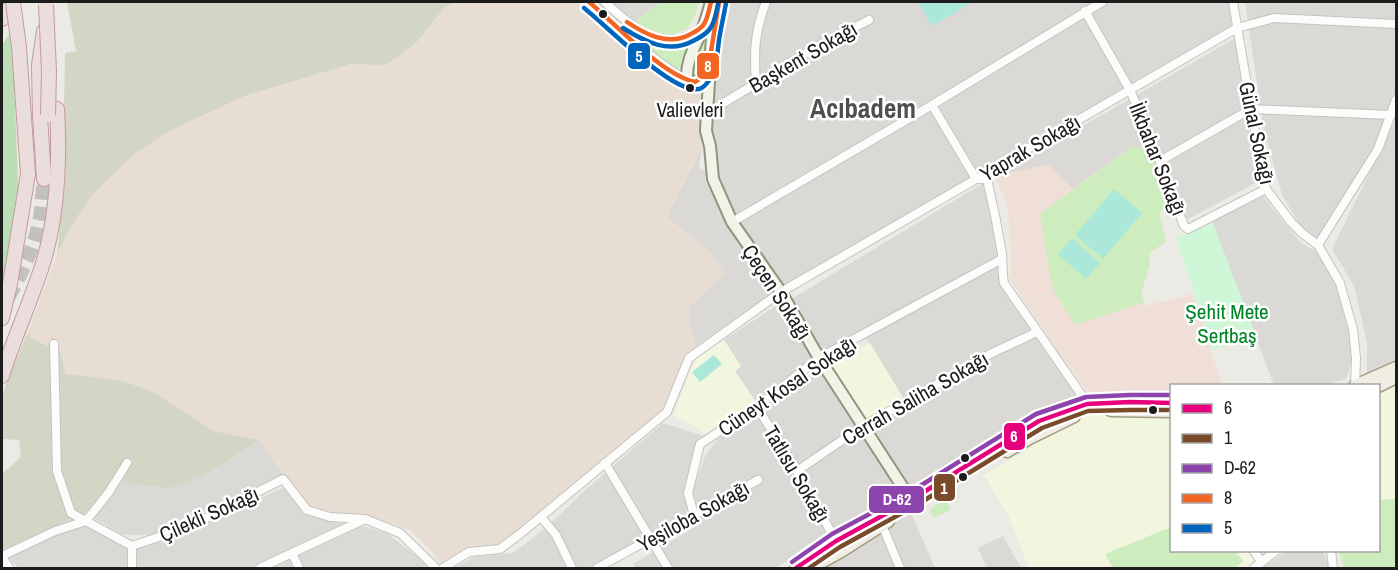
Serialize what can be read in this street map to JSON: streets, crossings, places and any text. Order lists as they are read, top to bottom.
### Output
{
  "streets": {
    "main road": ["Çeçen Sokağı"],
    "street": [
      "Başkent Sokağı",
      "Günal Sokağı",
      "Yaprak Sokağı",
      "İlkbahar Sokağı",
      "Cüneyt Kosal Sokağı",
      "Cerrah Saliha Sokağı",
      "Tatlısu Sokağı",
      "Çilekli Sokağı",
      "Yeşiloba Sokağı"
    ]
  },
  "crossings": [
    ["Başkent Sokağı", "Çeçen Sokağı"],
    ["Günal Sokağı", "Yaprak Sokağı"],
    ["Günal Sokağı", "İlkbahar Sokağı"],
    ["Yaprak Sokağı", "İlkbahar Sokağı"],
    ["Yaprak Sokağı", "Çeçen Sokağı"],
    ["Çeçen Sokağı", "Cüneyt Kosal Sokağı"],
    ["Çeçen Sokağı", "Cerrah Saliha Sokağı"],
    ["Cüneyt Kosal Sokağı", "Tatlısu Sokağı"],
    ["Cüneyt Kosal Sokağı", "Yeşiloba Sokağı"],
    ["Cerrah Saliha Sokağı", "Tatlısu Sokağı"]
  ],
  "districts": ["Acıbadem"],
  "parks": ["Şehit Mete Sertbaş"],
  "places": ["Valievleri"],
  "lines": [
    "transit line 8",
    "transit line 5",
    "transit line D-62",
    "transit line 6",
    "transit line 1"
  ],
  "legend": [
    "6",
    "1",
    "D-62",
    "8",
    "5"
  ]
}
